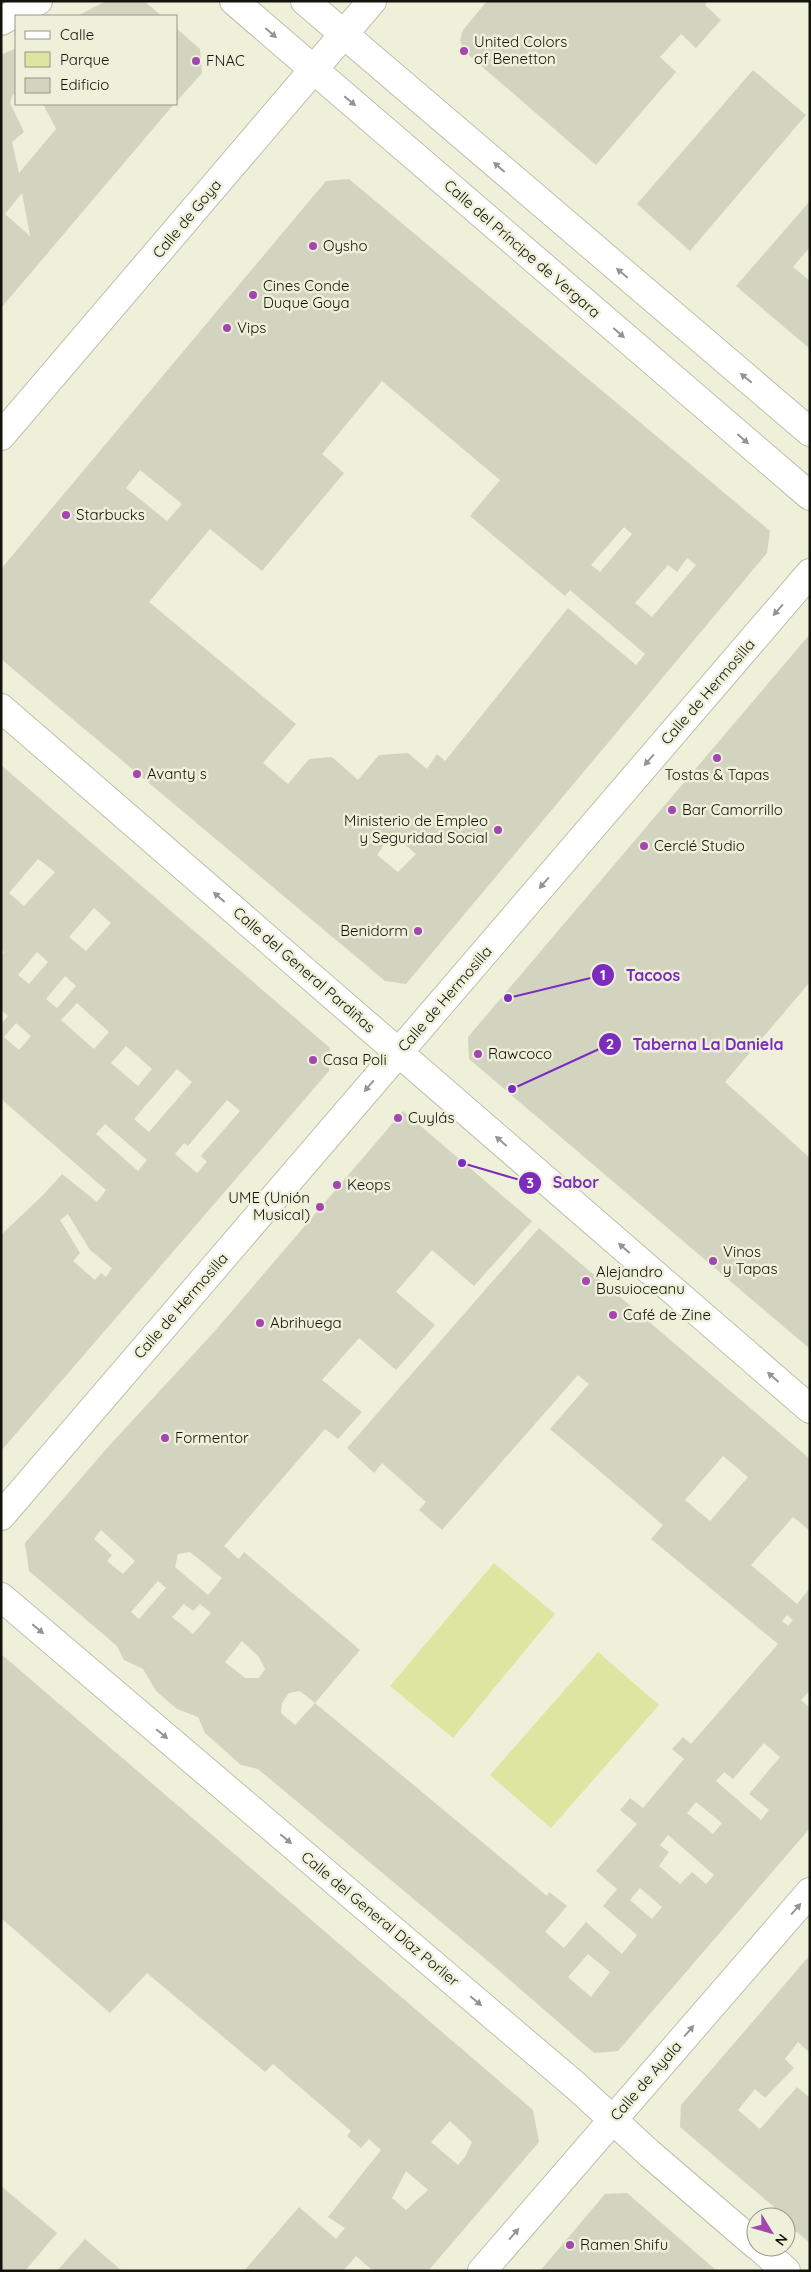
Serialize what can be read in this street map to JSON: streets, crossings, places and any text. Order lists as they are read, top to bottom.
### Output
{
  "streets": {
    "street": [
      "Calle de Goya",
      "Calle del Príncipe de Vergara",
      "Calle de Hermosilla",
      "Calle del General Pardiñas",
      "Calle del General Díaz Porlier",
      "Calle de Ayala"
    ]
  },
  "crossings": [
    ["Calle de Goya", "Calle del Príncipe de Vergara"],
    ["Calle de Hermosilla", "Calle del General Pardiñas"],
    ["Calle del General Díaz Porlier", "Calle de Ayala"]
  ],
  "one_way": [
    "Calle de Hermosilla",
    "Calle del General Pardiñas",
    "Calle del General Díaz Porlier",
    "Calle de Ayala"
  ],
  "places": [
    "United Colors of Benetton",
    "FNAC",
    "Oysho",
    "Cines Conde Duque Goya",
    "Vips",
    "Starbucks",
    "Tostas & Tapas",
    "Avanty s",
    "Bar Camorrillo",
    "Ministerio de Empleo y Seguridad Social",
    "Cerclé Studio",
    "Benidorm",
    "Tacoos",
    "Rawcoco",
    "Casa Poli",
    "Taberna La Daniela",
    "Cuylás",
    "Sabor",
    "Keops",
    "UME (Unión Musical)",
    "Vinos y Tapas",
    "Alejandro Busuioceanu",
    "Café de Zine",
    "Abrihuega",
    "Formentor",
    "Ramen Shifu"
  ],
  "legend": ["Calle", "Parque", "Edificio"],
  "north": "bottom right"
}
